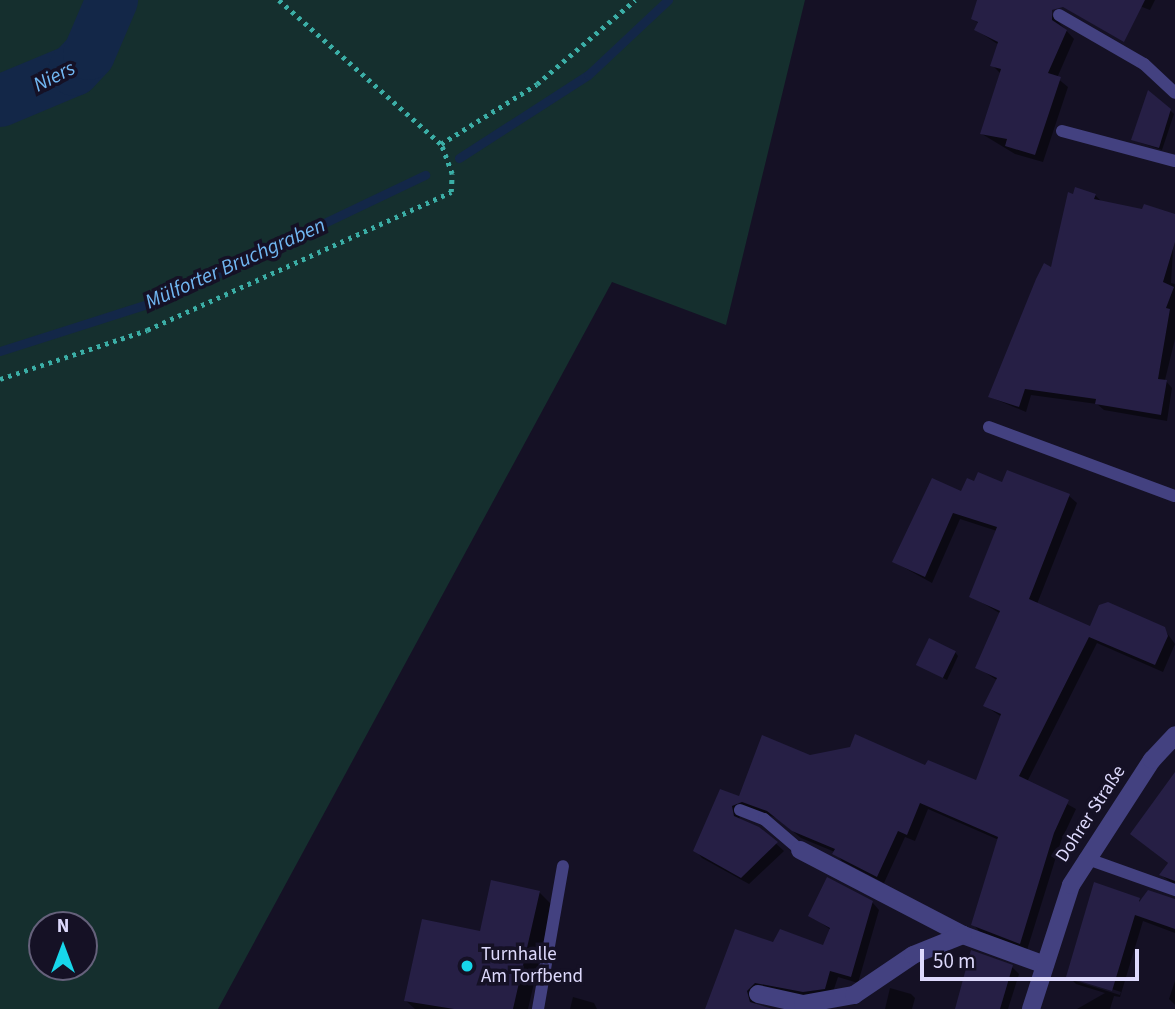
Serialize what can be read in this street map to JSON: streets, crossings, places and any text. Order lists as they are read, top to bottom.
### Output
{
  "streets": {
    "street": ["Dohrer Straße"]
  },
  "water": ["Niers", "Mülforter Bruchgraben"],
  "places": ["Turnhalle Am Torfbend"],
  "scale_bar": "50 m",
  "north": "top"
}
